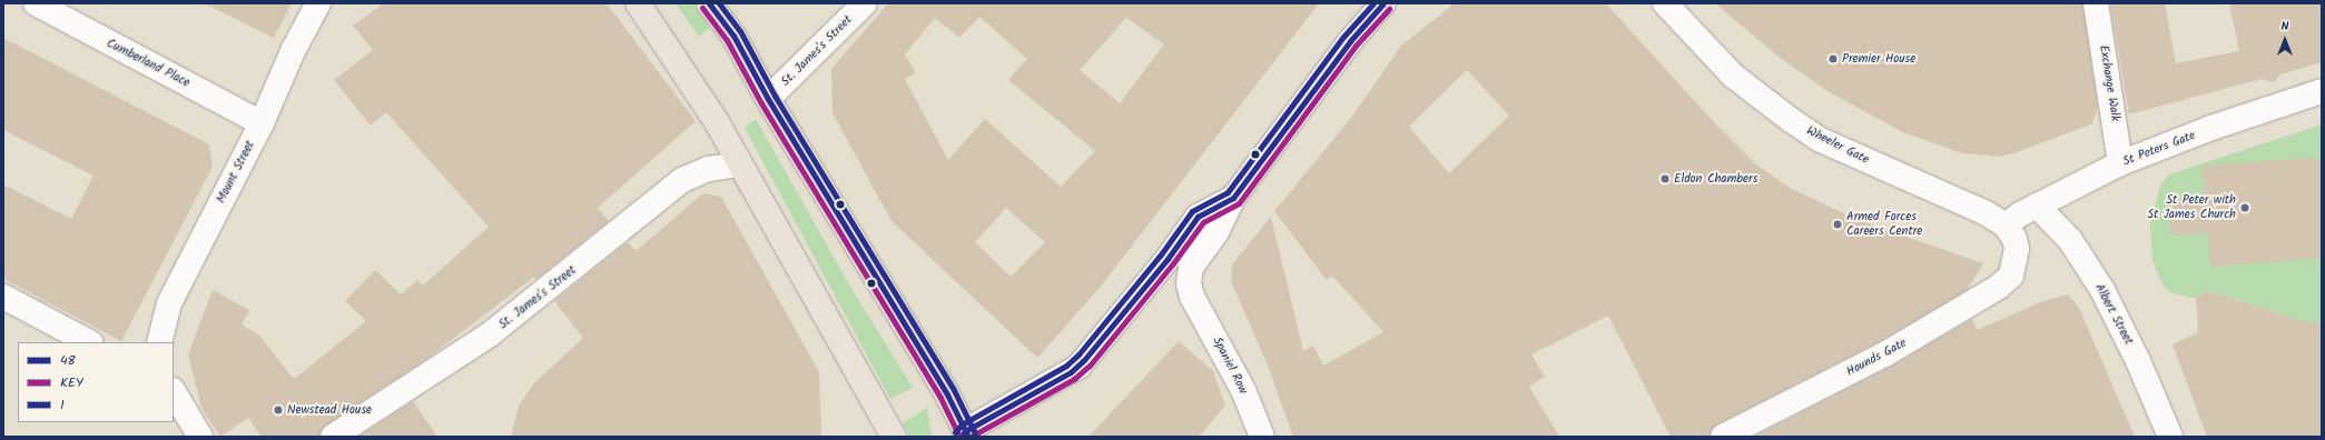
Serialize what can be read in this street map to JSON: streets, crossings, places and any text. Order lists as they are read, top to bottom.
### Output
{
  "streets": {
    "street": [
      "St. James's Street",
      "Cumberland Place",
      "Exchange Walk",
      "Wheeler Gate",
      "St Peters Gate",
      "Mount Street",
      "Albert Street",
      "Hounds Gate",
      "Spaniel Row"
    ]
  },
  "crossings": [
    ["Cumberland Place", "Mount Street"],
    ["Exchange Walk", "St Peters Gate"],
    ["Wheeler Gate", "St Peters Gate"],
    ["Wheeler Gate", "Hounds Gate"],
    ["St Peters Gate", "Albert Street"],
    ["St Peters Gate", "Hounds Gate"]
  ],
  "places": [
    "Premier House",
    "Eldon Chambers",
    "St Peter with St James Church",
    "Armed Forces Careers Centre",
    "Newstead House"
  ],
  "lines": ["transit line 48", "transit line 1", "transit line KEY"],
  "legend": ["48", "KEY", "1"],
  "north": "top"
}
